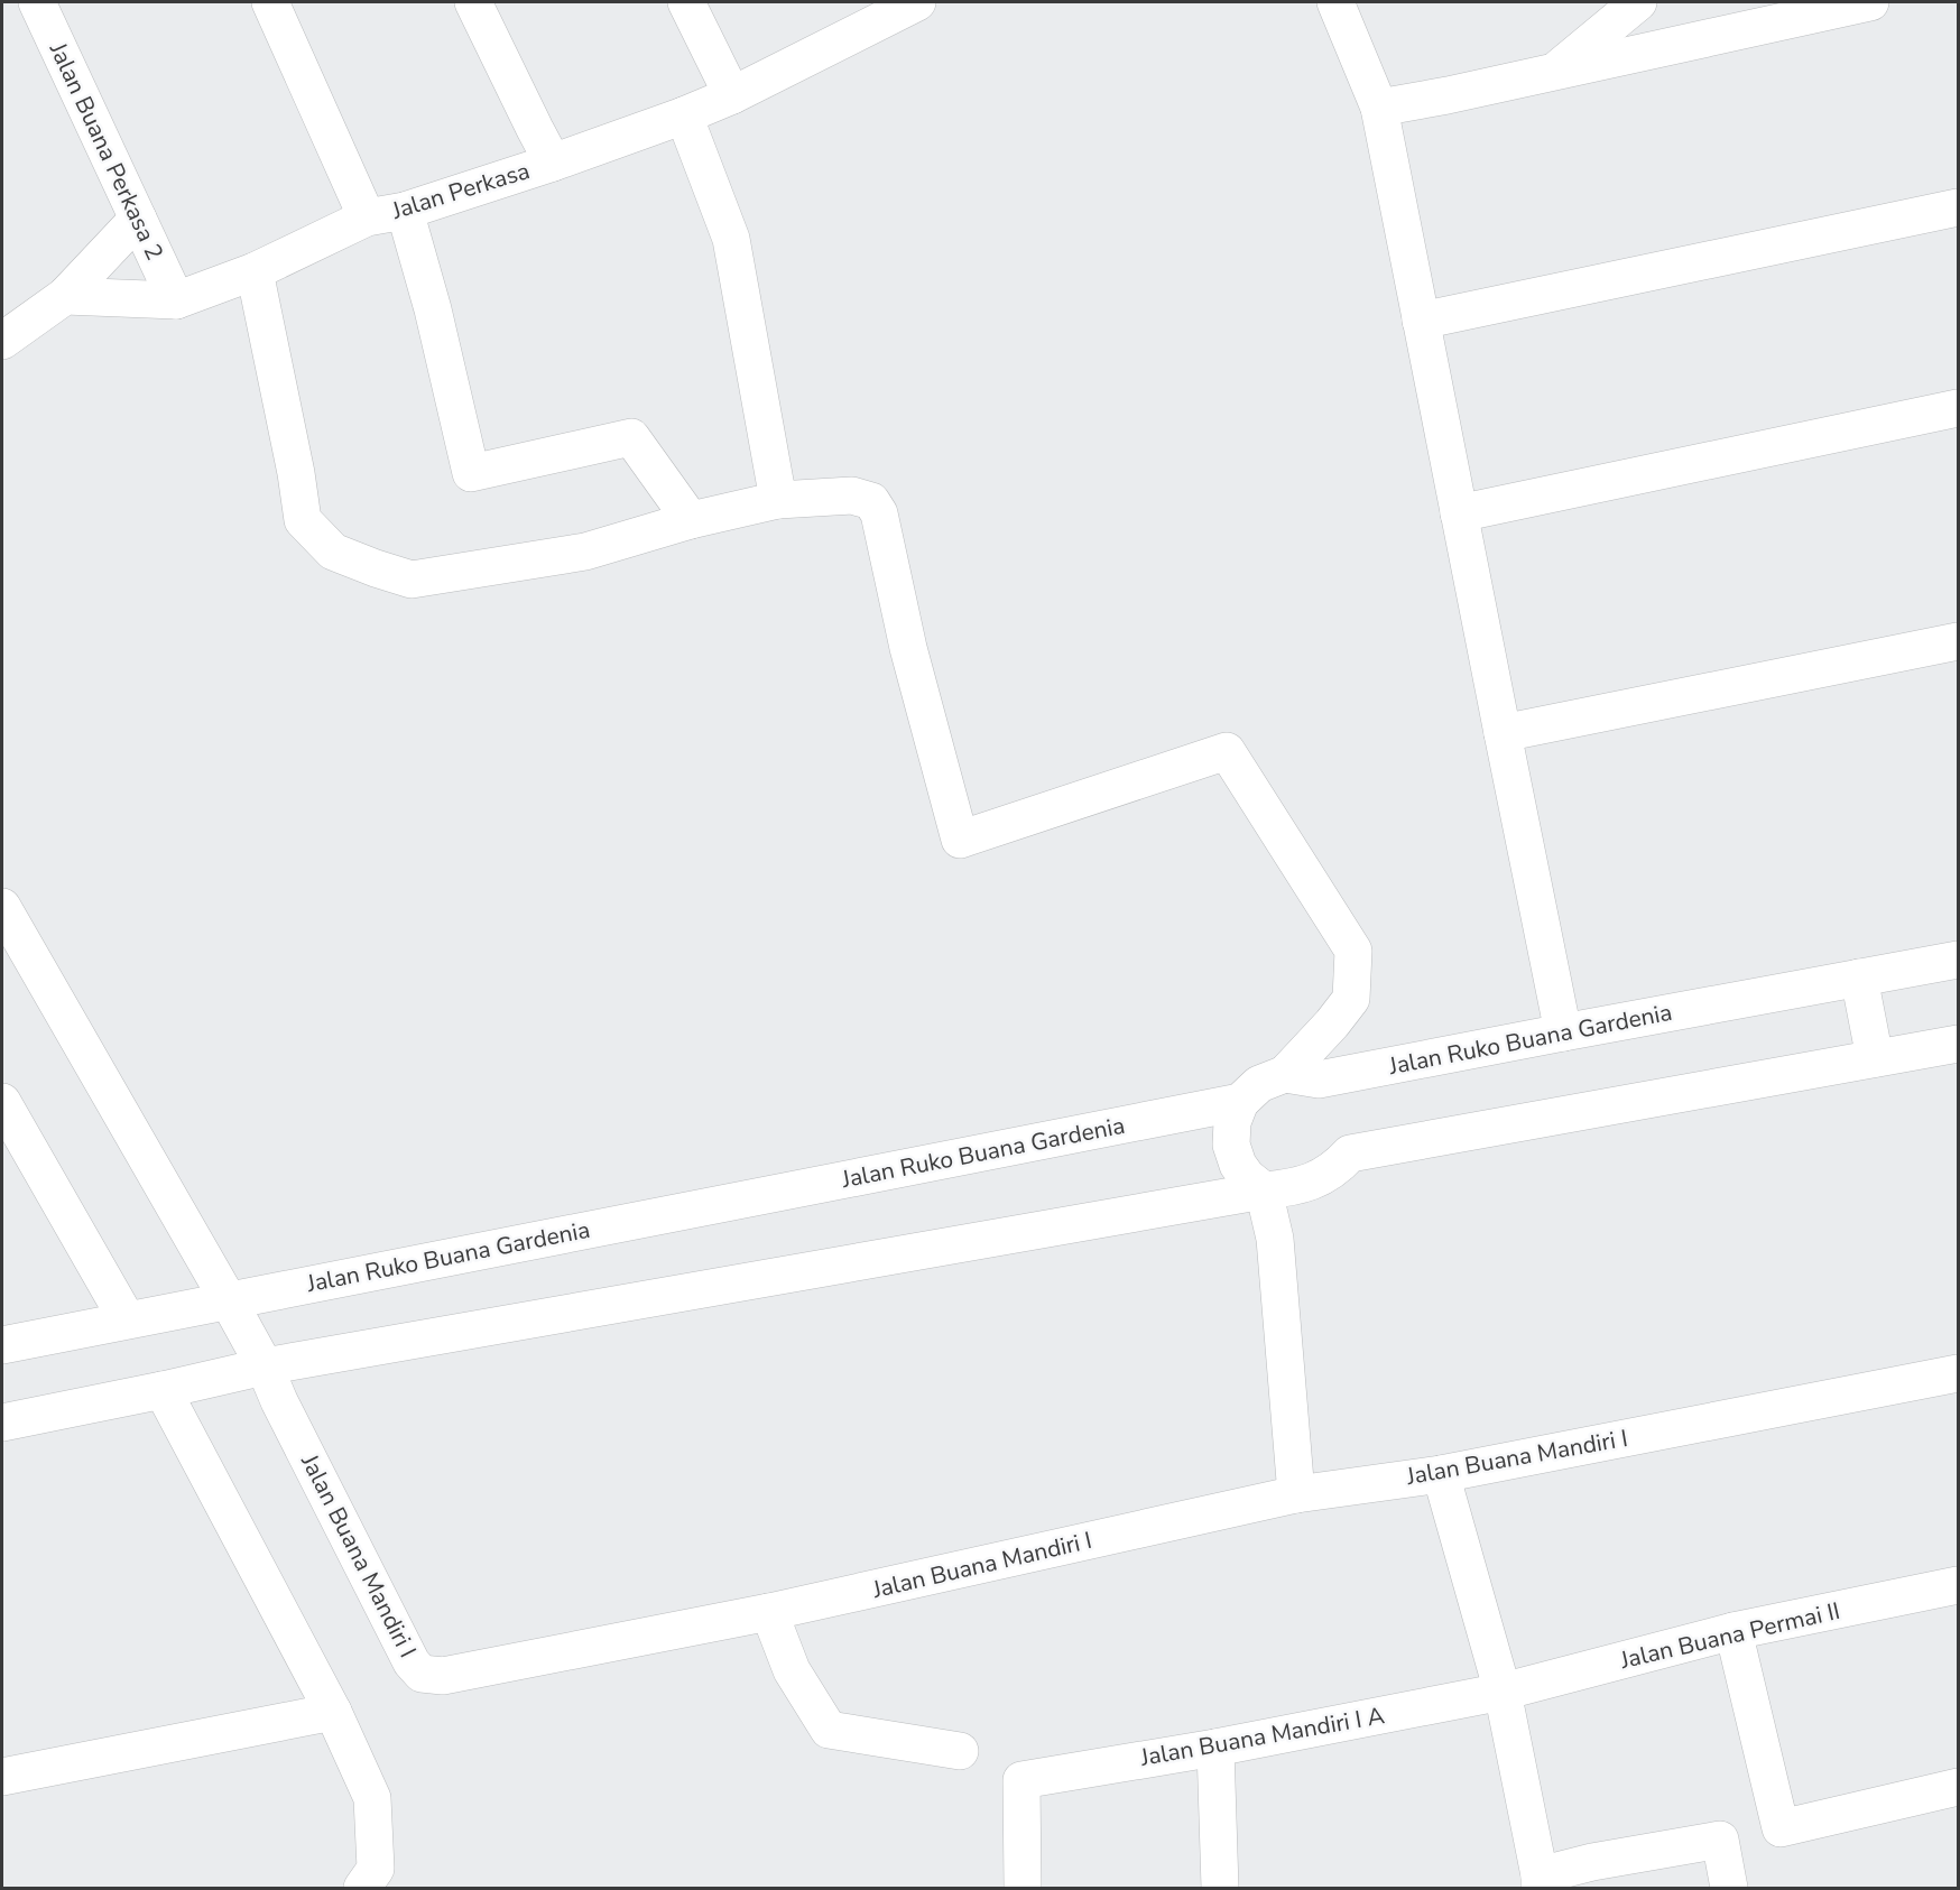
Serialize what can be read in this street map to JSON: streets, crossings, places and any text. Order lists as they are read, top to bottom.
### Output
{
  "streets": {
    "street": [
      "Jalan Buana Perkasa 2",
      "Jalan Perkasa",
      "Jalan Ruko Buana Gardenia",
      "Jalan Buana Mandiri I",
      "Jalan Buana Permai II",
      "Jalan Buana Mandiri I A"
    ]
  },
  "crossings": [
    ["Jalan Buana Perkasa 2", "Jalan Perkasa"],
    ["Jalan Ruko Buana Gardenia", "Jalan Buana Mandiri I"],
    ["Jalan Buana Permai II", "Jalan Buana Mandiri I A"]
  ]
}
